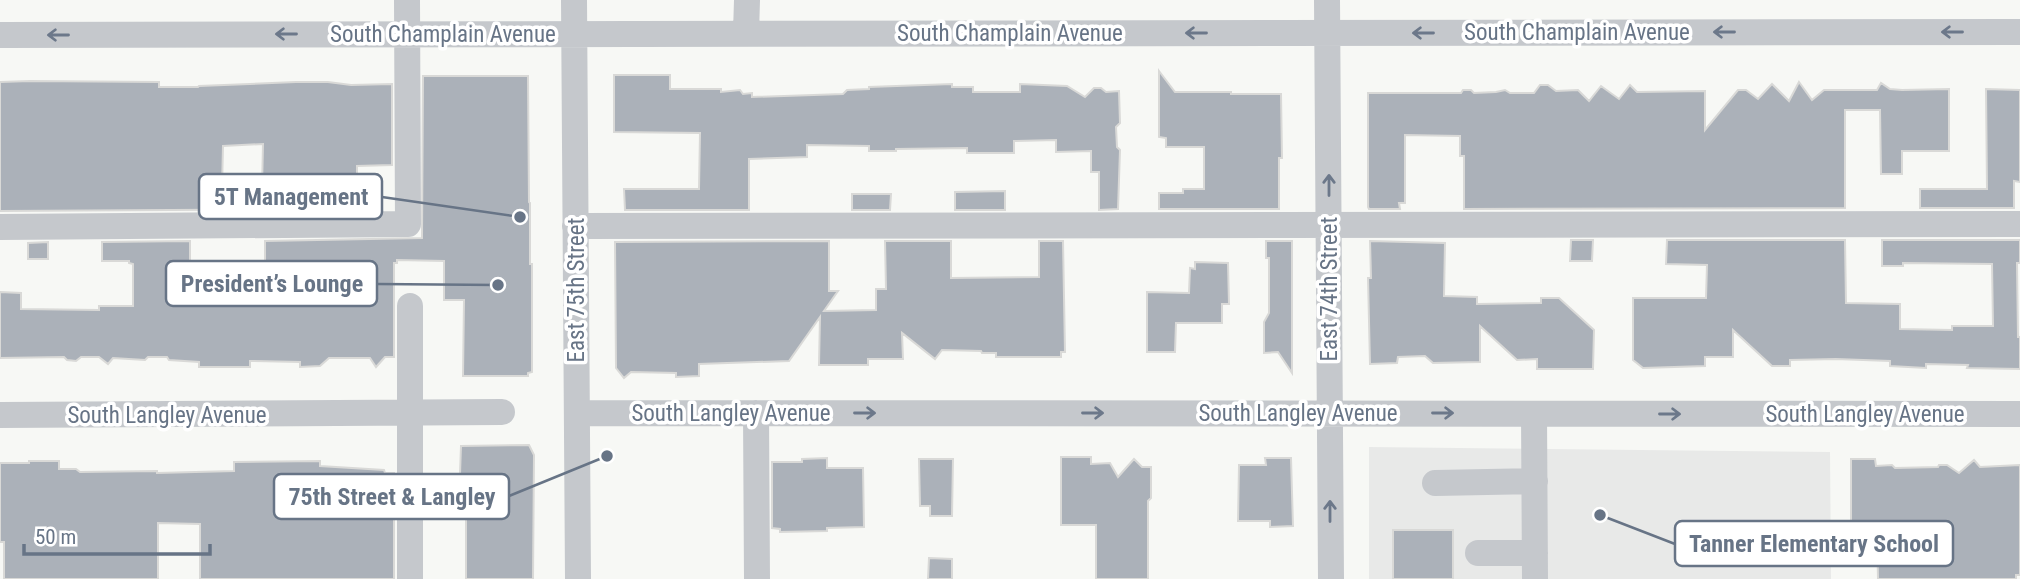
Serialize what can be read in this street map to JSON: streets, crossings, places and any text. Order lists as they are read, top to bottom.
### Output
{
  "streets": {
    "street": [
      "South Champlain Avenue",
      "East 74th Street",
      "East 75th Street",
      "South Langley Avenue"
    ]
  },
  "crossings": [
    ["South Champlain Avenue", "East 74th Street"],
    ["South Champlain Avenue", "East 75th Street"],
    ["East 74th Street", "South Langley Avenue"],
    ["East 75th Street", "South Langley Avenue"]
  ],
  "places": [
    "5T Management",
    "President’s Lounge",
    "75th Street & Langley",
    "Tanner Elementary School"
  ],
  "scale_bar": "50 m"
}
